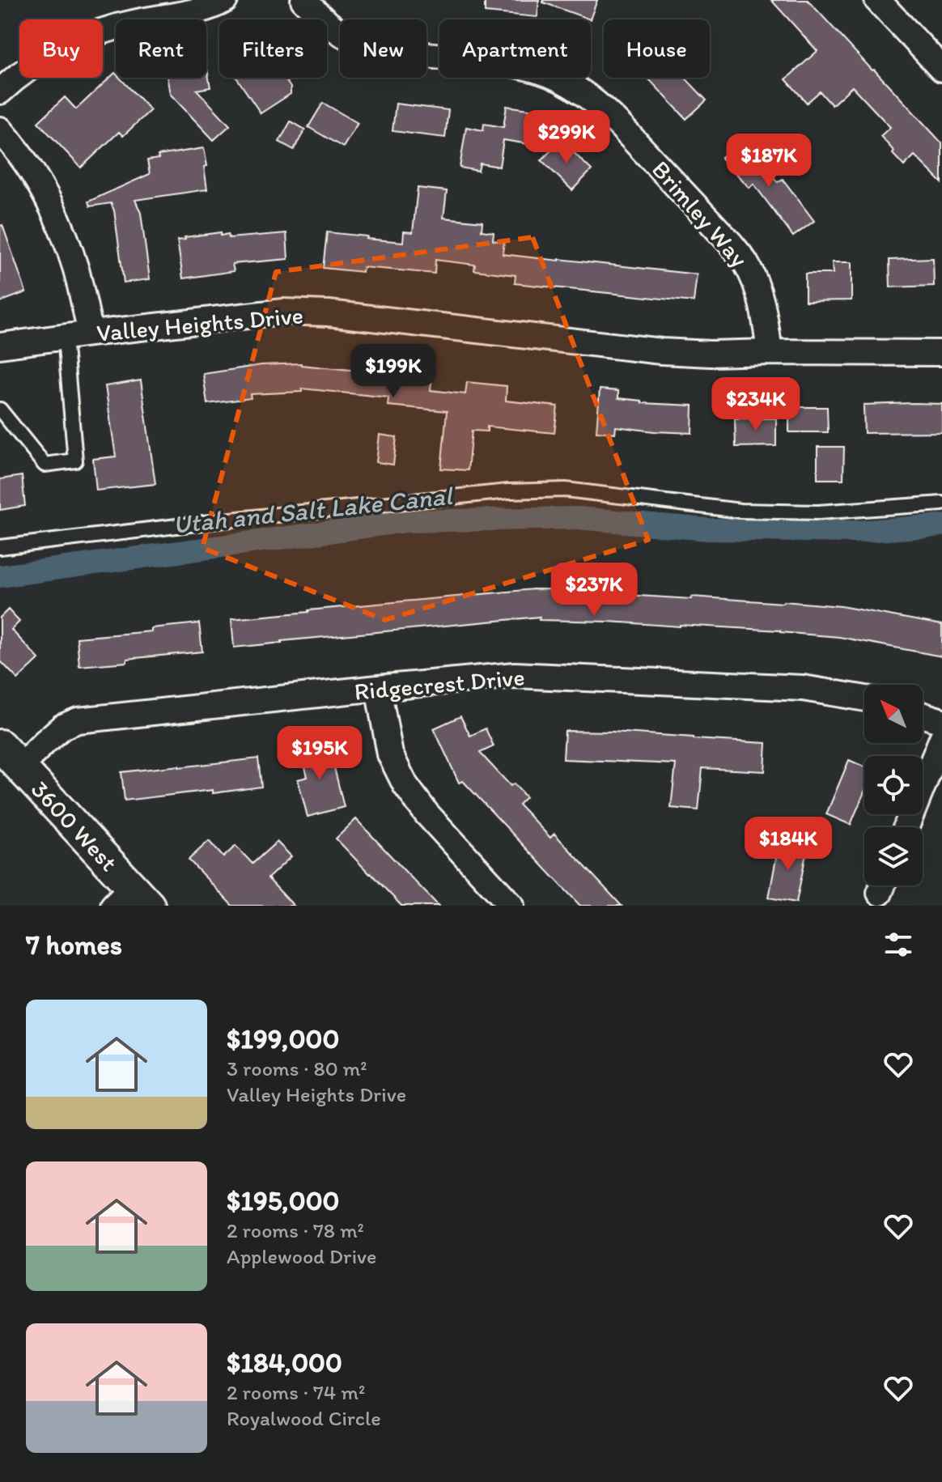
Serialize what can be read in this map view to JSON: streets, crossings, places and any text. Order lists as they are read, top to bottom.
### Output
{
  "streets": {
    "street": [
      "Brimley Way",
      "Valley Heights Drive",
      "Ridgecrest Drive",
      "3600 West"
    ]
  },
  "crossings": [
    ["Brimley Way", "Valley Heights Drive"],
    ["Ridgecrest Drive", "3600 West"]
  ],
  "water": ["Utah and Salt Lake Canal"],
  "north": "top left",
  "page": {
    "chip": [
      "Buy",
      "Rent",
      "Filters",
      "New",
      "Apartment",
      "House"
    ],
    "price": [
      "$299K",
      "$187K",
      "$199K",
      "$234K",
      "$237K",
      "$195K",
      "$184K"
    ],
    "heading": "7 homes",
    "list": [
      {
        "name": "$199,000",
        "note": "3 rooms · 80 m² · Valley Heights Drive"
      },
      {
        "name": "$195,000",
        "note": "2 rooms · 78 m² · Applewood Drive"
      },
      {
        "name": "$184,000",
        "note": "2 rooms · 74 m² · Royalwood Circle"
      }
    ]
  }
}
